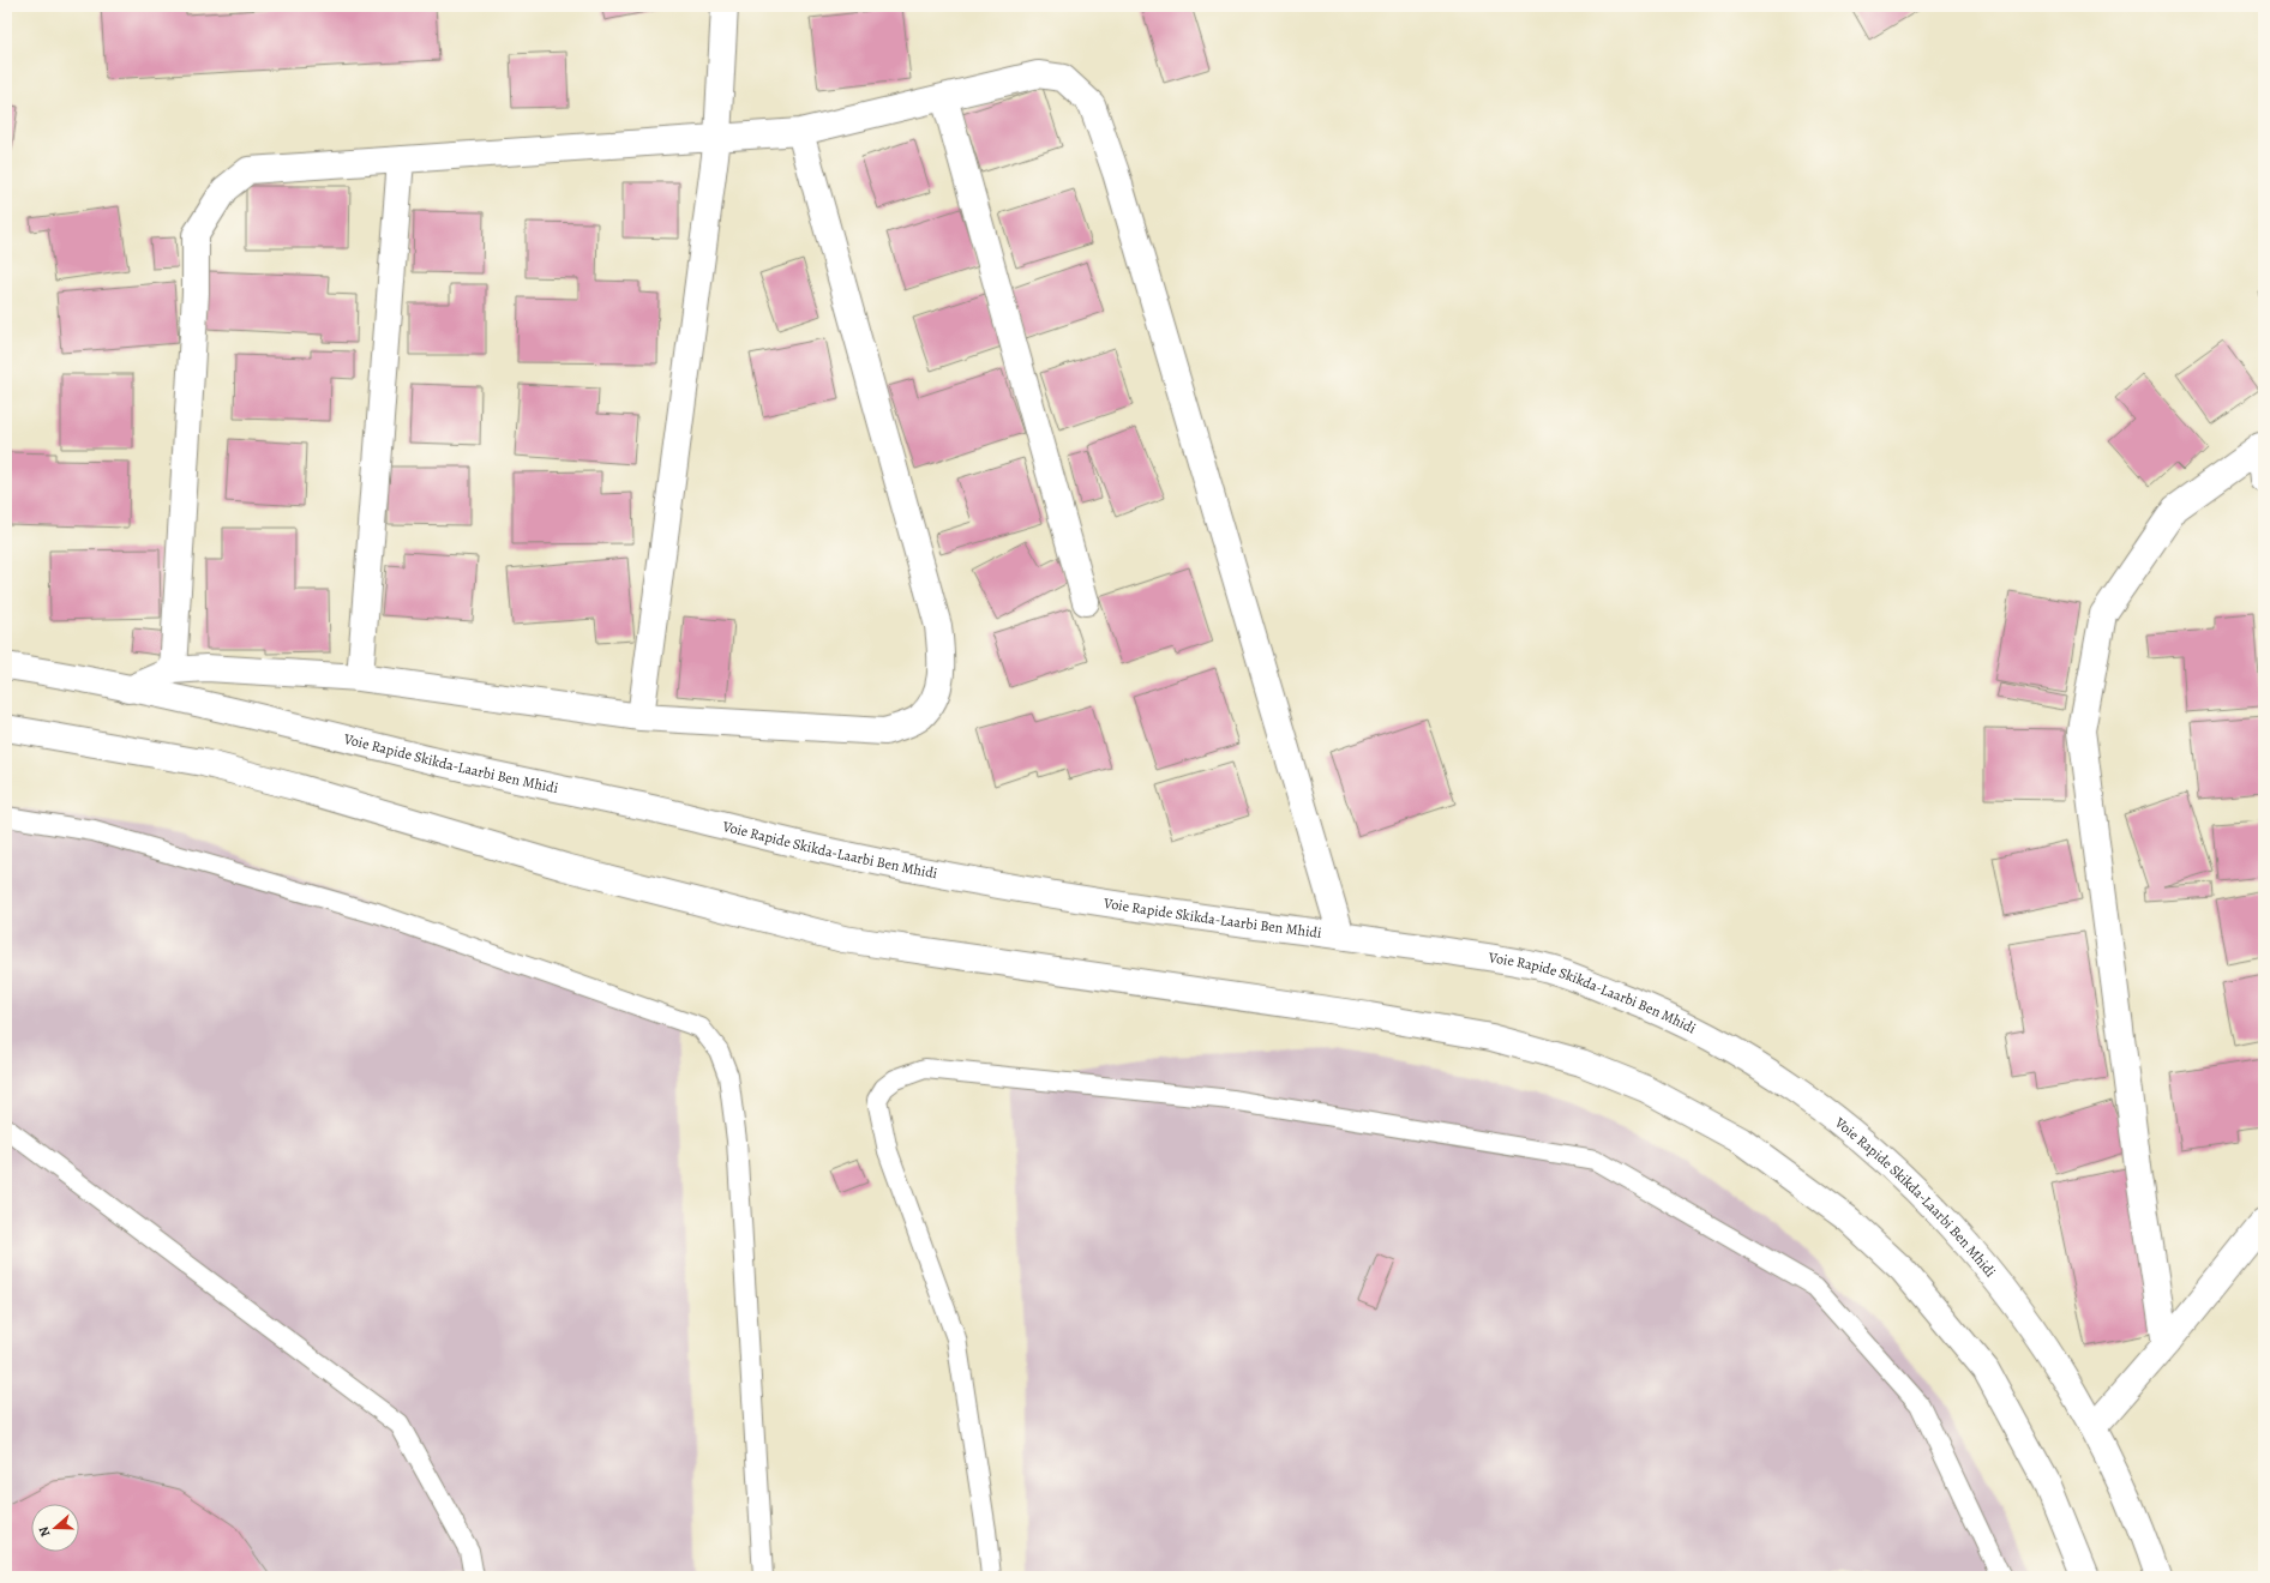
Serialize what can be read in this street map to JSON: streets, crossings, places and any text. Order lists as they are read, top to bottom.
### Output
{
  "streets": {
    "main road": ["Voie Rapide Skikda-Laarbi Ben Mhidi"]
  },
  "north": "left"
}
